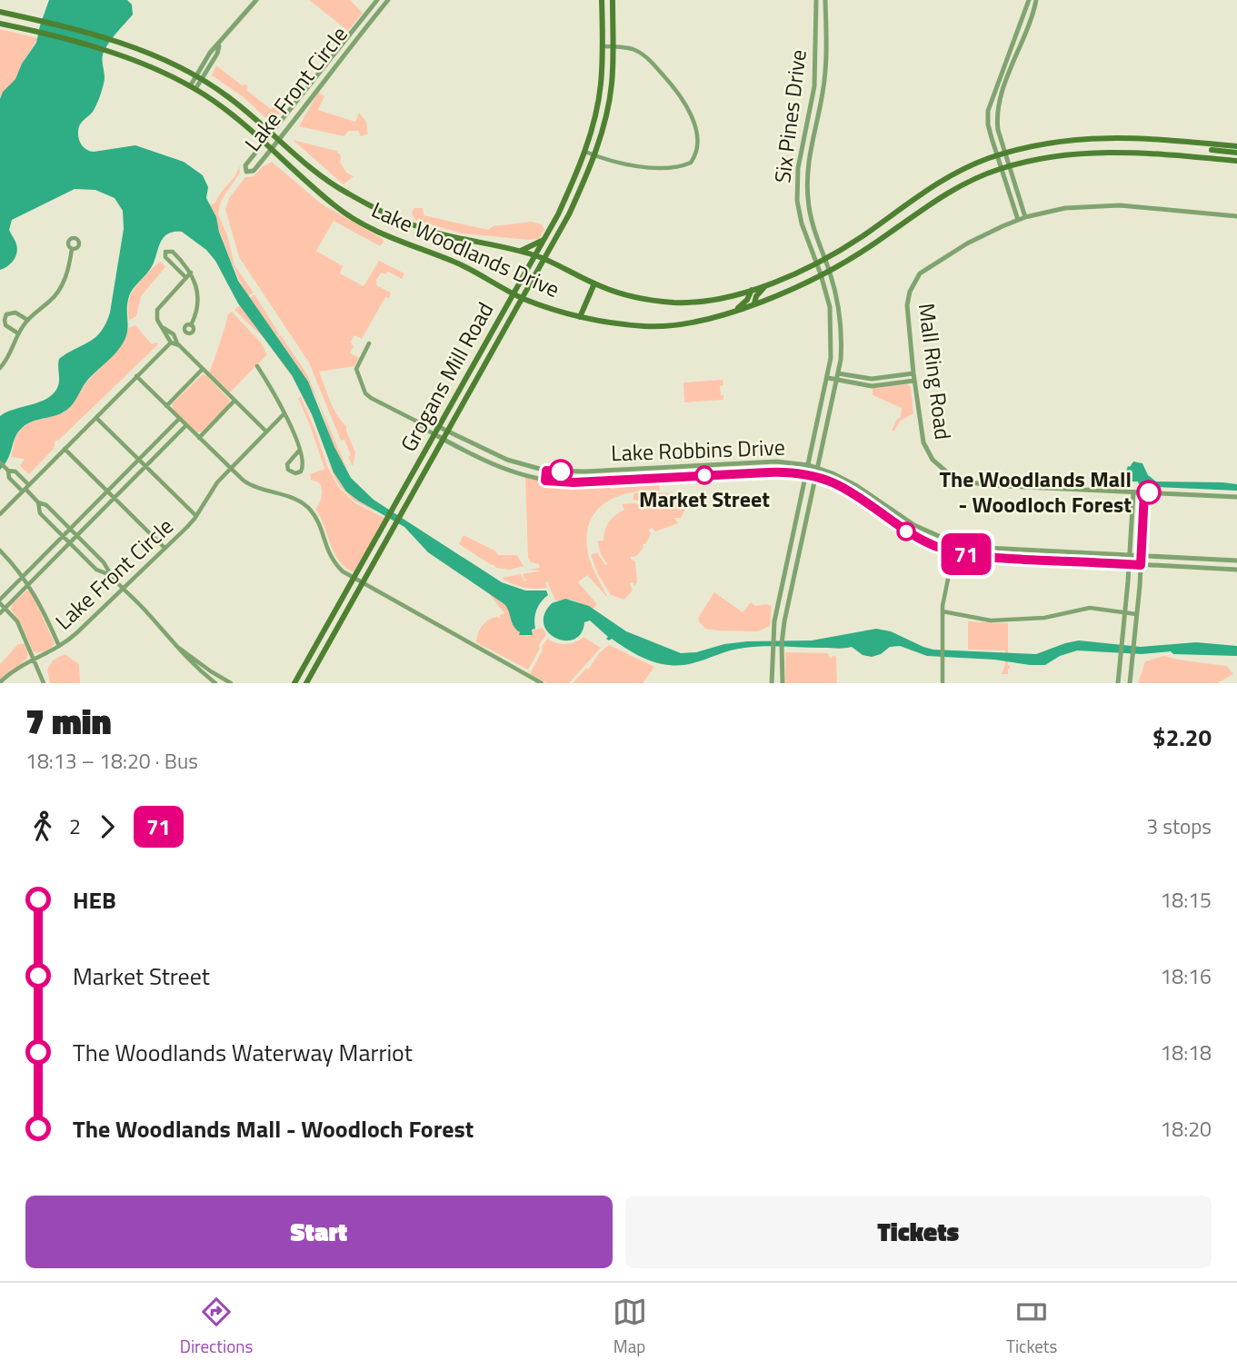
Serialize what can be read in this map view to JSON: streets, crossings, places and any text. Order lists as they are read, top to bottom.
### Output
{
  "streets": {
    "main road": ["Lake Woodlands Drive", "Grogans Mill Road"],
    "street": [
      "Lake Front Circle",
      "Six Pines Drive",
      "Mall Ring Road",
      "Lake Robbins Drive"
    ]
  },
  "crossings": [
    ["Lake Front Circle", "Lake Woodlands Drive"],
    ["Six Pines Drive", "Lake Woodlands Drive"],
    ["Six Pines Drive", "Lake Robbins Drive"],
    ["Lake Woodlands Drive", "Grogans Mill Road"],
    ["Grogans Mill Road", "Lake Robbins Drive"]
  ],
  "places": ["Market Street", "The Woodlands Mall - Woodloch Forest"],
  "lines": ["bus line 71"],
  "page": {
    "on_map": "71",
    "heading": ["7 min", "18:13 – 18:20 · Bus", "$2.20"],
    "legs": ["2", "71", "3 stops"],
    "list": [
      {
        "name": "HEB",
        "value": "18:15"
      },
      {
        "name": "Market Street",
        "value": "18:16"
      },
      {
        "name": "The Woodlands Waterway Marriot",
        "value": "18:18"
      },
      {
        "name": "The Woodlands Mall - Woodloch Forest",
        "value": "18:20"
      }
    ],
    "buttons": ["Start", "Tickets"],
    "tabs": ["Directions", "Map", "Tickets"]
  }
}
